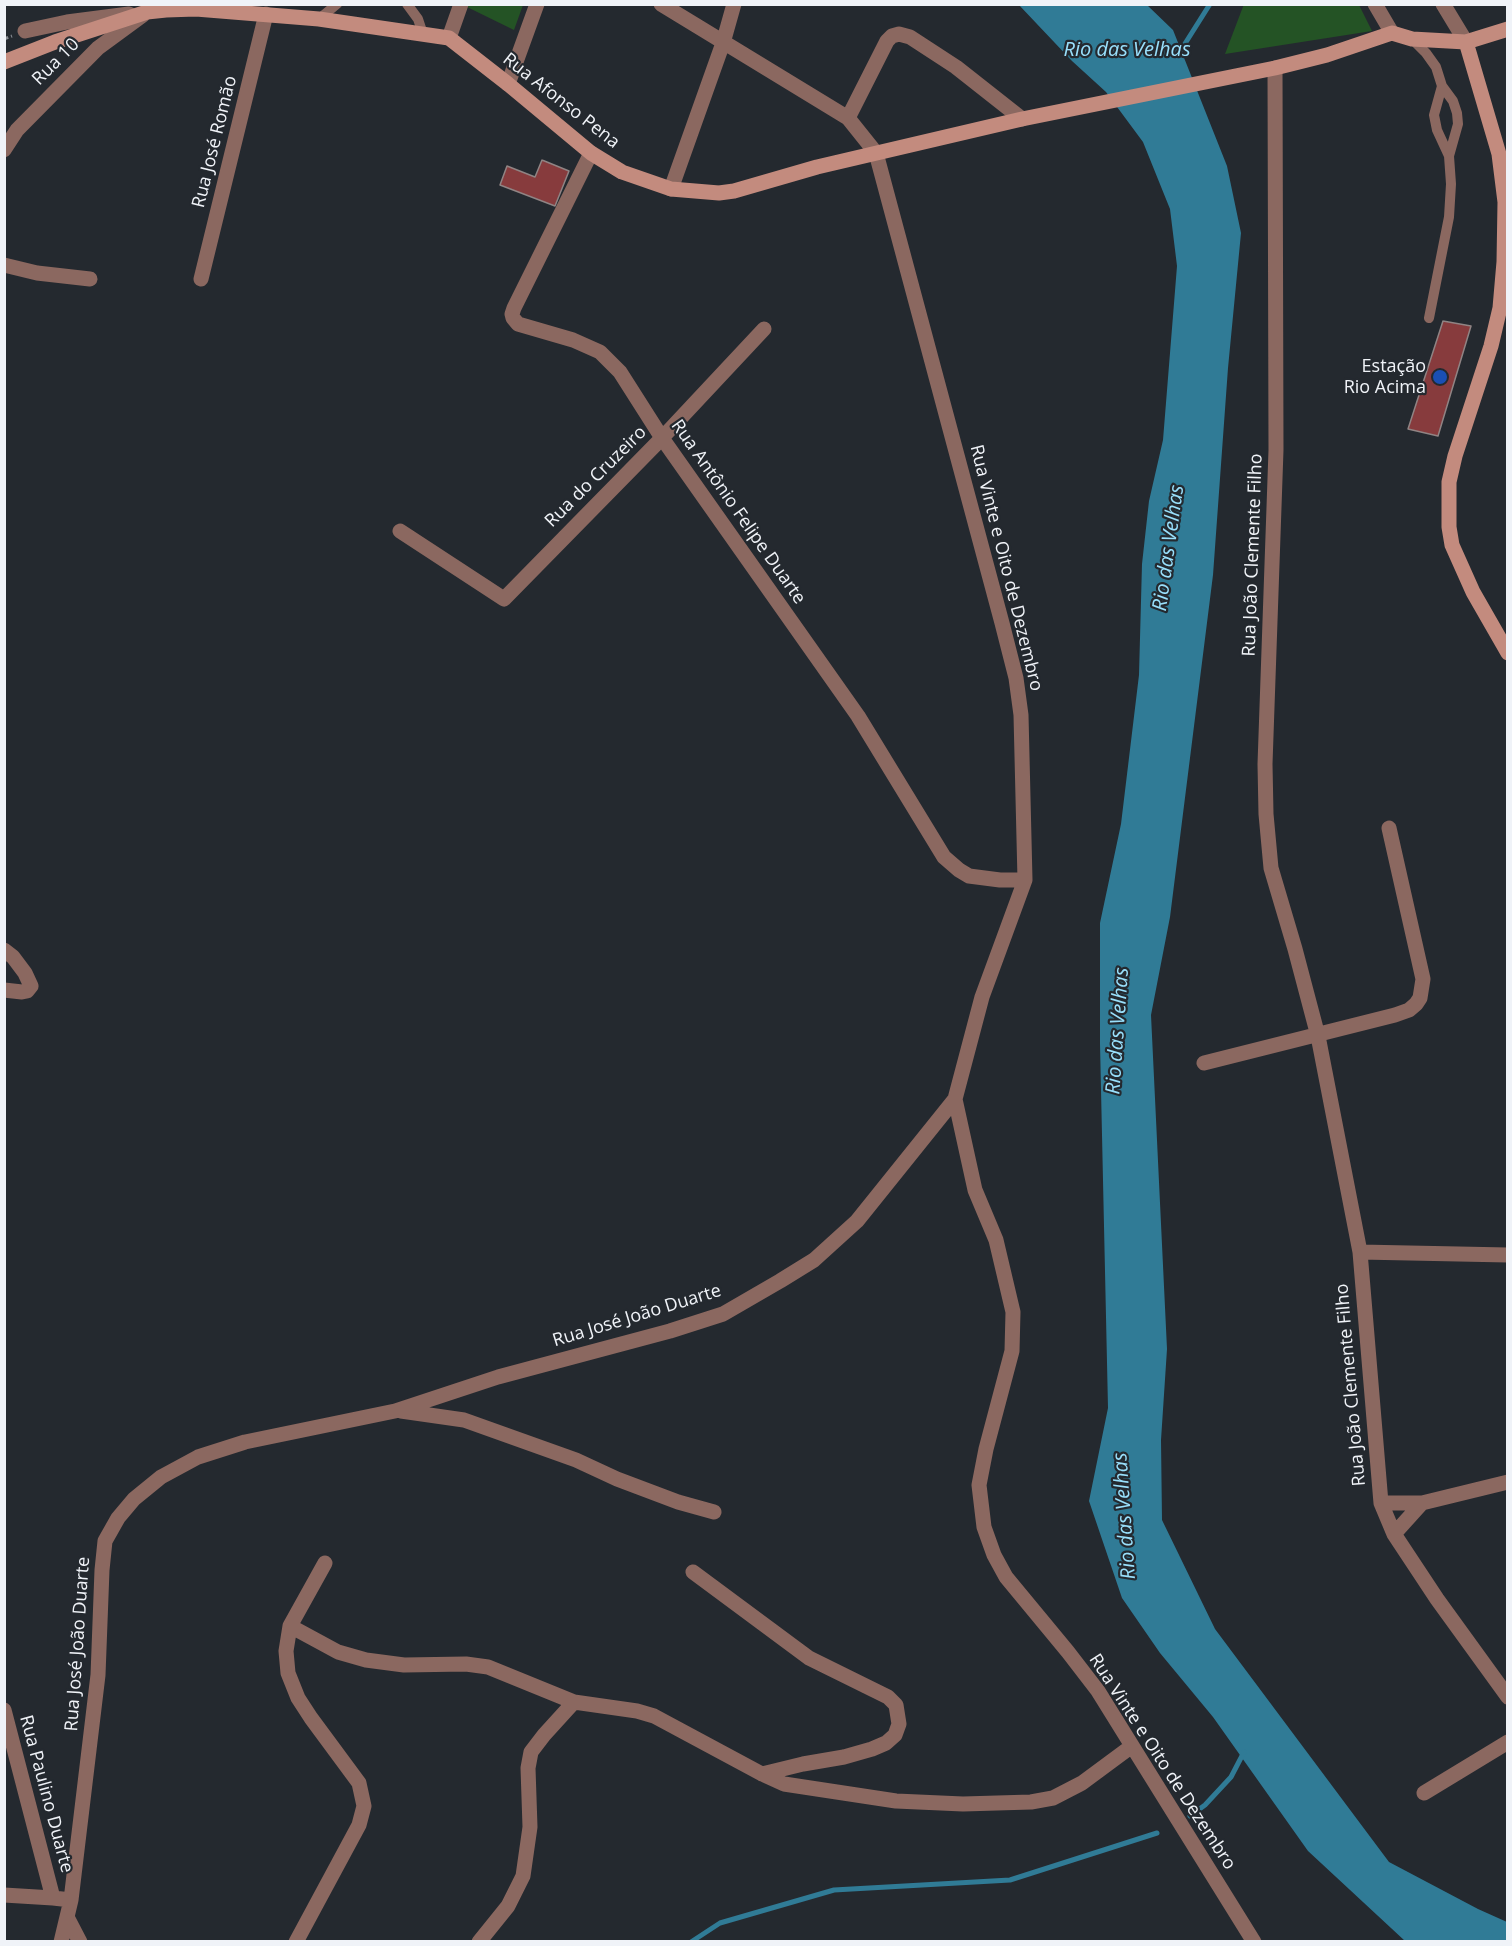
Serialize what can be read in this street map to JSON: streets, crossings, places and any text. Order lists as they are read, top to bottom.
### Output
{
  "streets": {
    "main road": ["Rua Afonso Pena"],
    "street": [
      "Rua 10",
      "Rua José Romão",
      "Rua do Cruzeiro",
      "Rua Antônio Felipe Duarte",
      "Rua João Clemente Filho",
      "Rua Vinte e Oito de Dezembro",
      "Rua José João Duarte",
      "Rua Paulino Duarte"
    ]
  },
  "crossings": [
    ["Rua 10", "Rua Afonso Pena"],
    ["Rua Afonso Pena", "Rua José Romão"],
    ["Rua Afonso Pena", "Rua Antônio Felipe Duarte"],
    ["Rua Afonso Pena", "Rua João Clemente Filho"],
    ["Rua Afonso Pena", "Rua Vinte e Oito de Dezembro"],
    ["Rua do Cruzeiro", "Rua Antônio Felipe Duarte"],
    ["Rua Antônio Felipe Duarte", "Rua Vinte e Oito de Dezembro"],
    ["Rua Vinte e Oito de Dezembro", "Rua José João Duarte"],
    ["Rua José João Duarte", "Rua Paulino Duarte"]
  ],
  "water": ["Rio das Velhas"],
  "places": ["Estação Rio Acima"]
}
